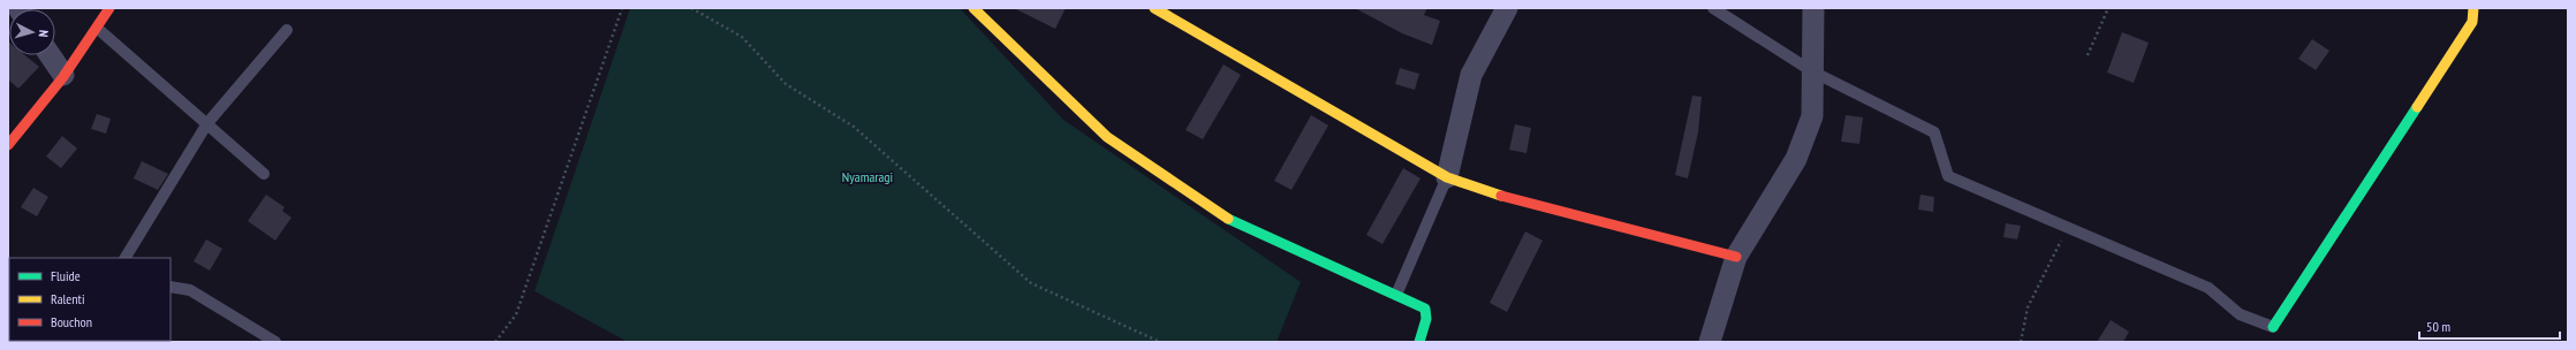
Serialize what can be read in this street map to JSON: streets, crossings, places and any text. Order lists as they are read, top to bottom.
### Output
{
  "parks": ["Nyamaragi"],
  "legend": ["Fluide", "Ralenti", "Bouchon"],
  "scale_bar": "50 m",
  "north": "right"
}
